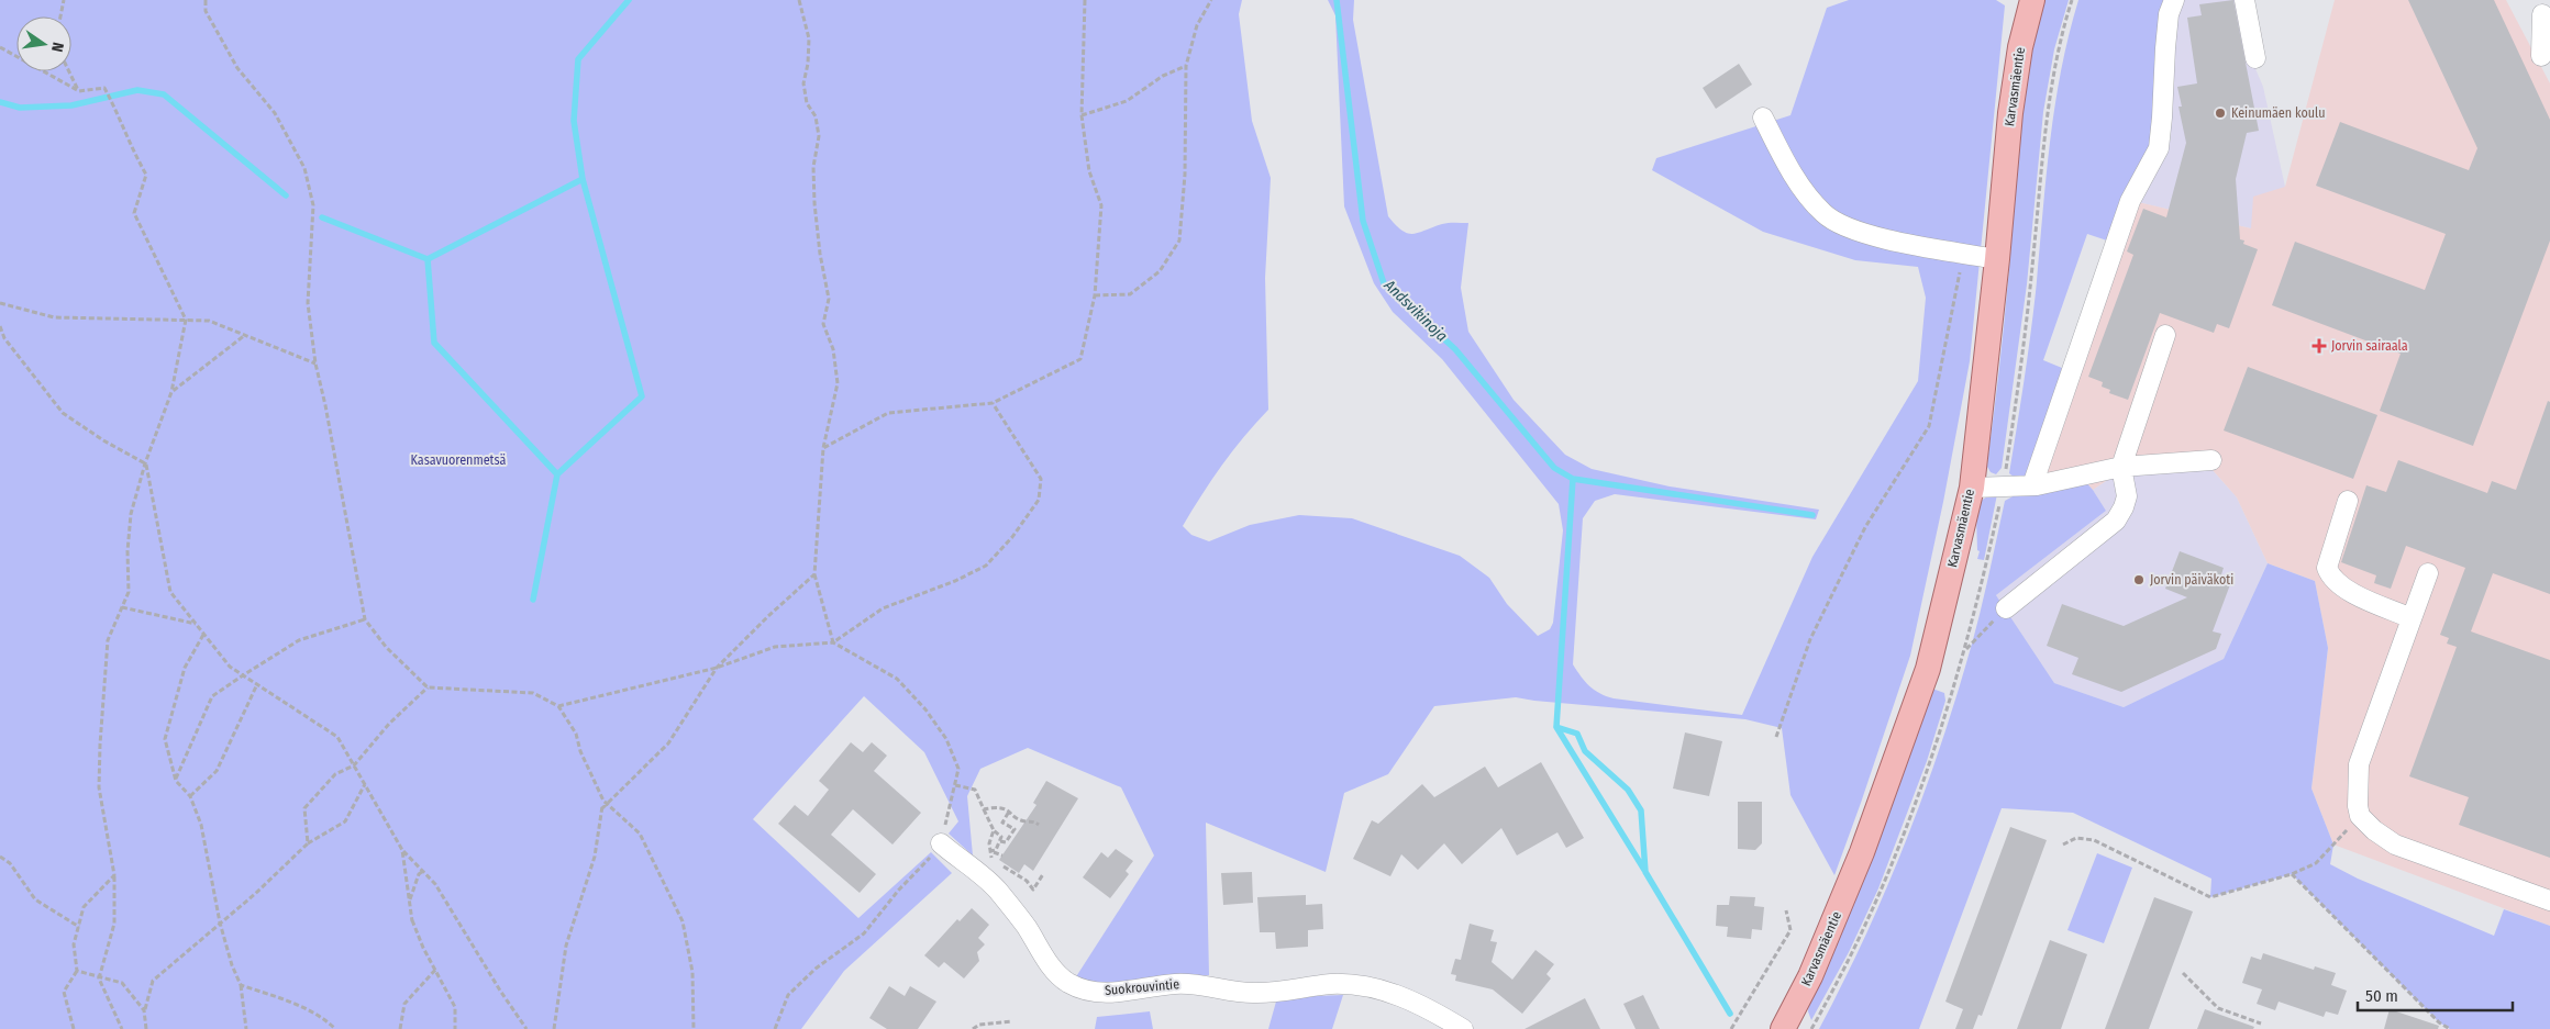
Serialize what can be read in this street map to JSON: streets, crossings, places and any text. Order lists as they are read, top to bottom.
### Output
{
  "streets": {
    "main road": ["Karvasmäentie"],
    "street": ["Suokrouvintie"]
  },
  "water": ["Andsvikinoja"],
  "parks": ["Kasavuorenmetsä"],
  "places": {
    "other": ["Keinumäen koulu", "Jorvin päiväkoti"],
    "health": ["Jorvin sairaala"]
  },
  "scale_bar": "50 m",
  "north": "right"
}
